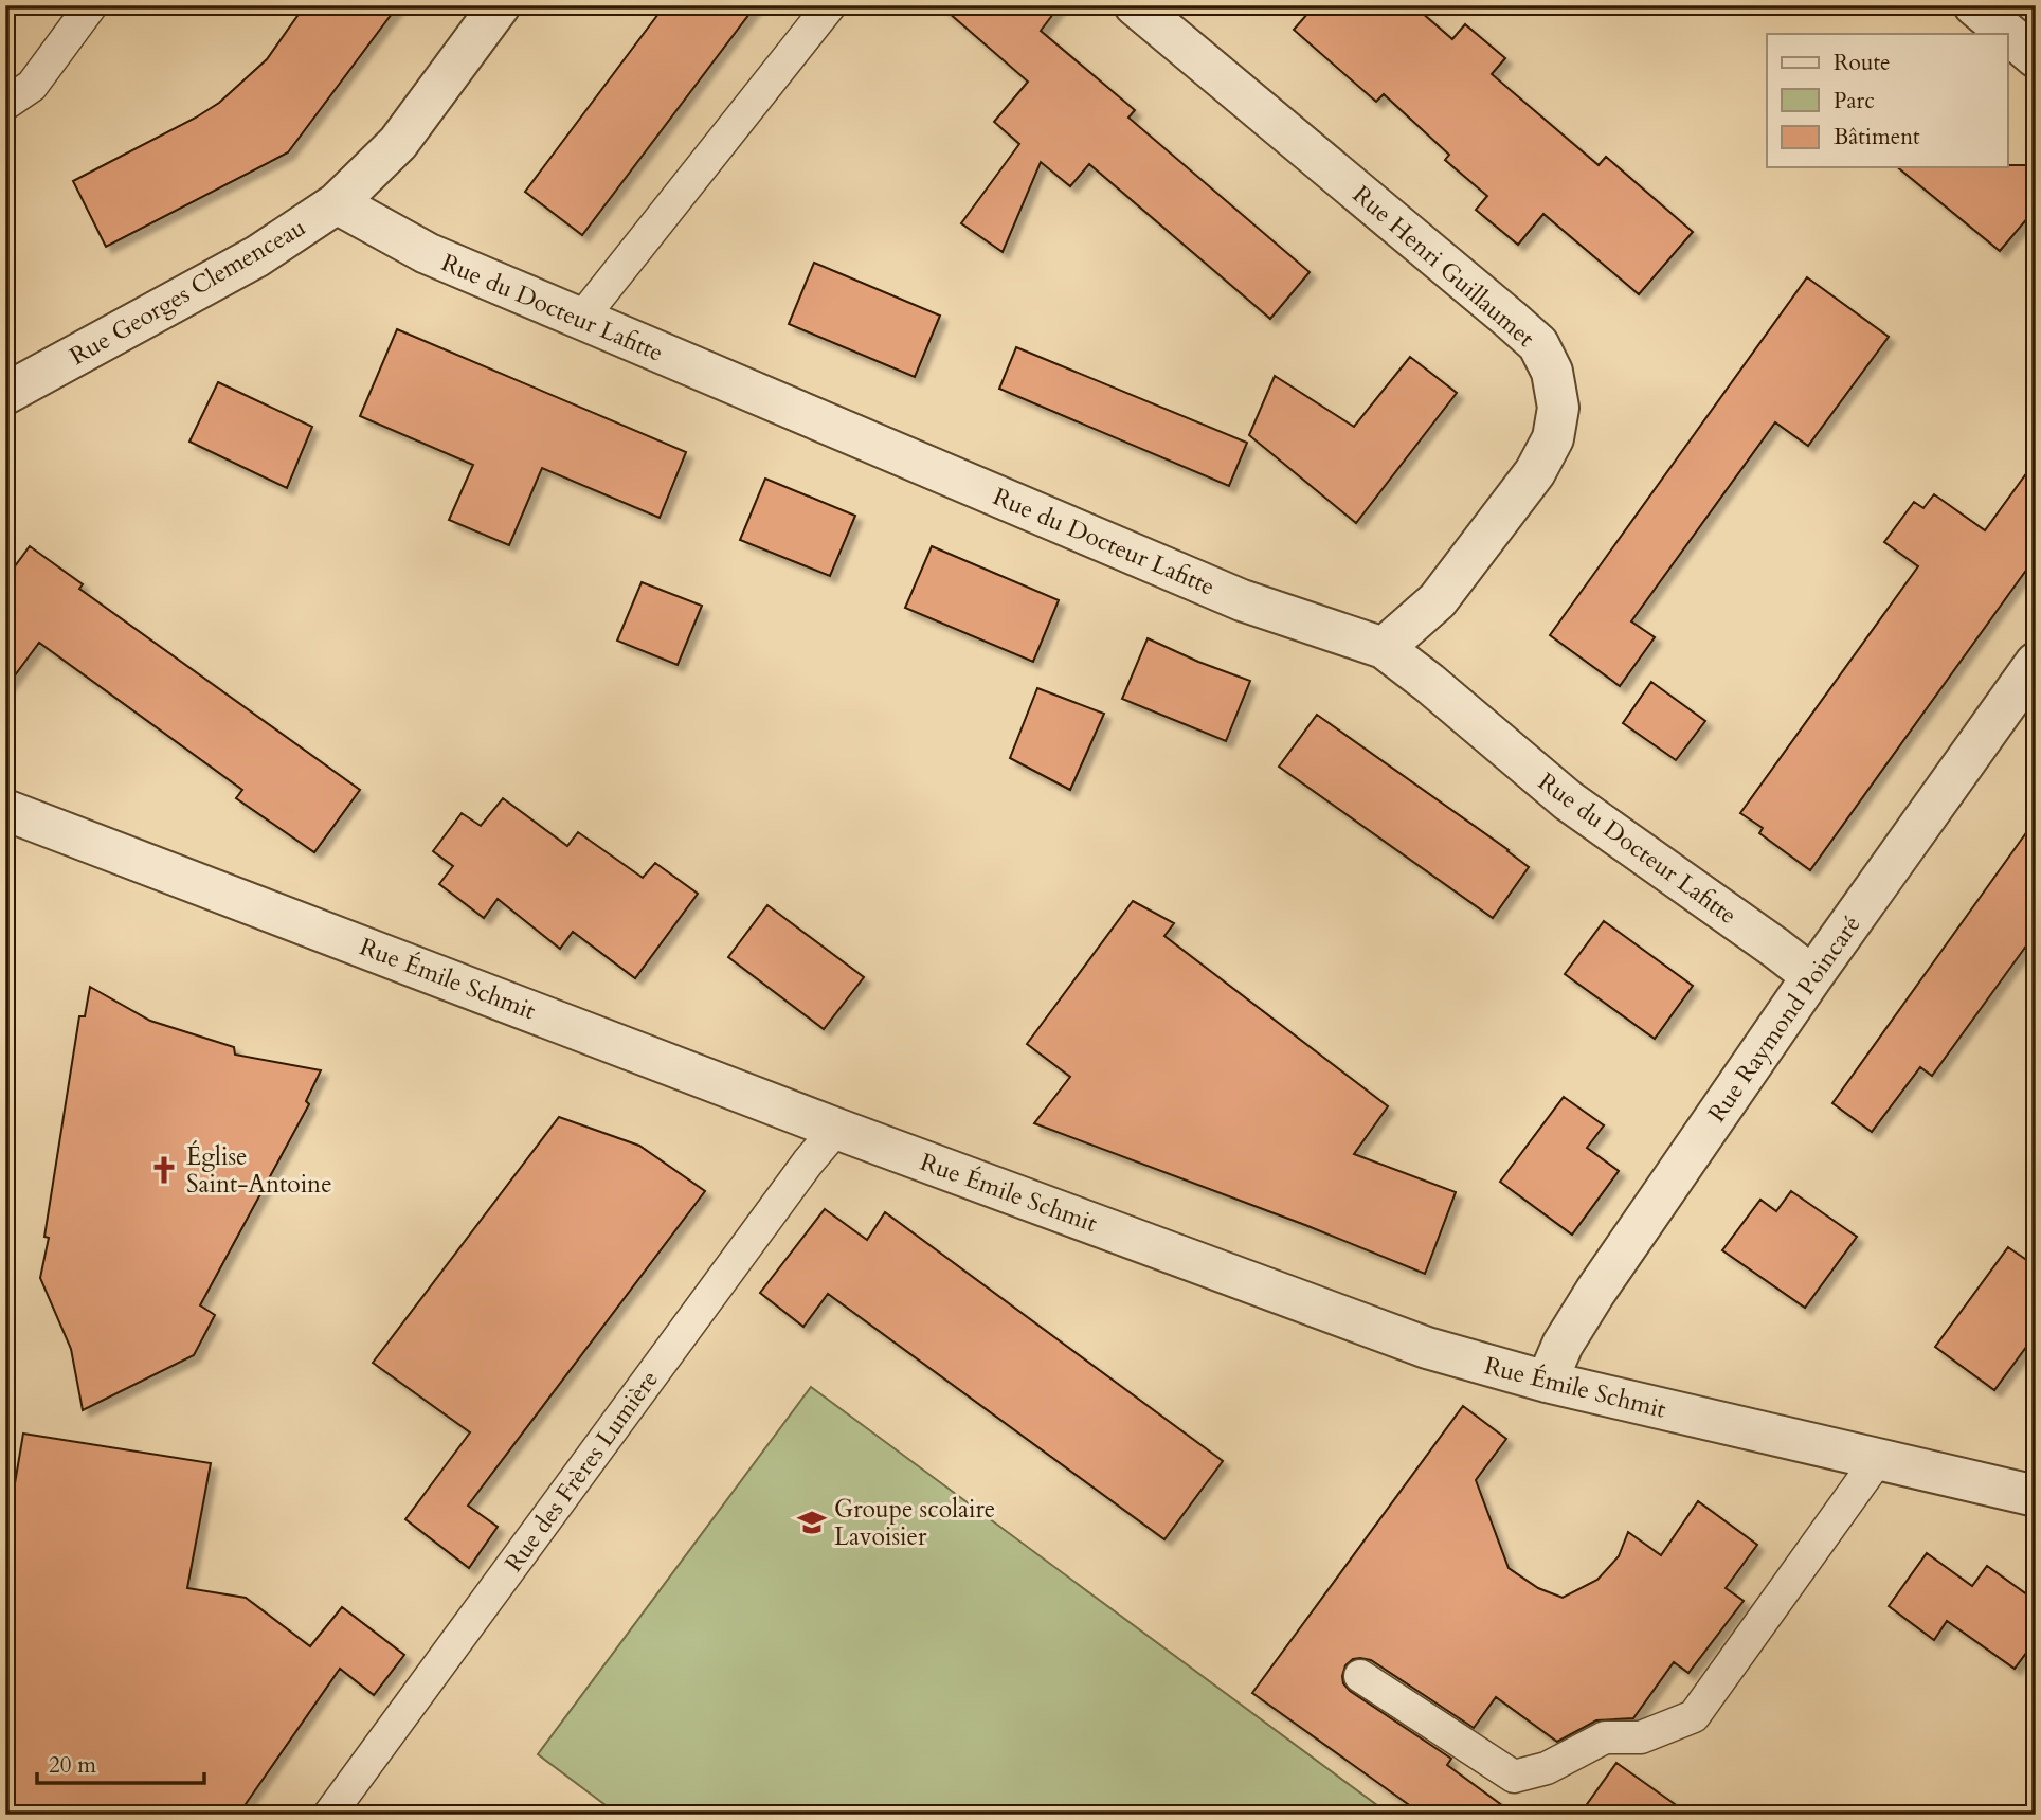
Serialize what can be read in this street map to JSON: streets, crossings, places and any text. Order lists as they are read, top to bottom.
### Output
{
  "streets": {
    "street": [
      "Rue Henri Guillaumet",
      "Rue Georges Clemenceau",
      "Rue du Docteur Lafitte",
      "Rue Émile Schmit",
      "Rue Raymond Poincaré"
    ],
    "lane": ["Rue des Frères Lumière"]
  },
  "crossings": [
    ["Rue Henri Guillaumet", "Rue du Docteur Lafitte"],
    ["Rue Georges Clemenceau", "Rue du Docteur Lafitte"],
    ["Rue du Docteur Lafitte", "Rue Raymond Poincaré"],
    ["Rue Émile Schmit", "Rue Raymond Poincaré"],
    ["Rue Émile Schmit", "Rue des Frères Lumière"]
  ],
  "places": {
    "church": ["Église Saint-Antoine"],
    "school or university": ["Groupe scolaire Lavoisier"]
  },
  "legend": ["Route", "Parc", "Bâtiment"],
  "scale_bar": "20 m"
}
